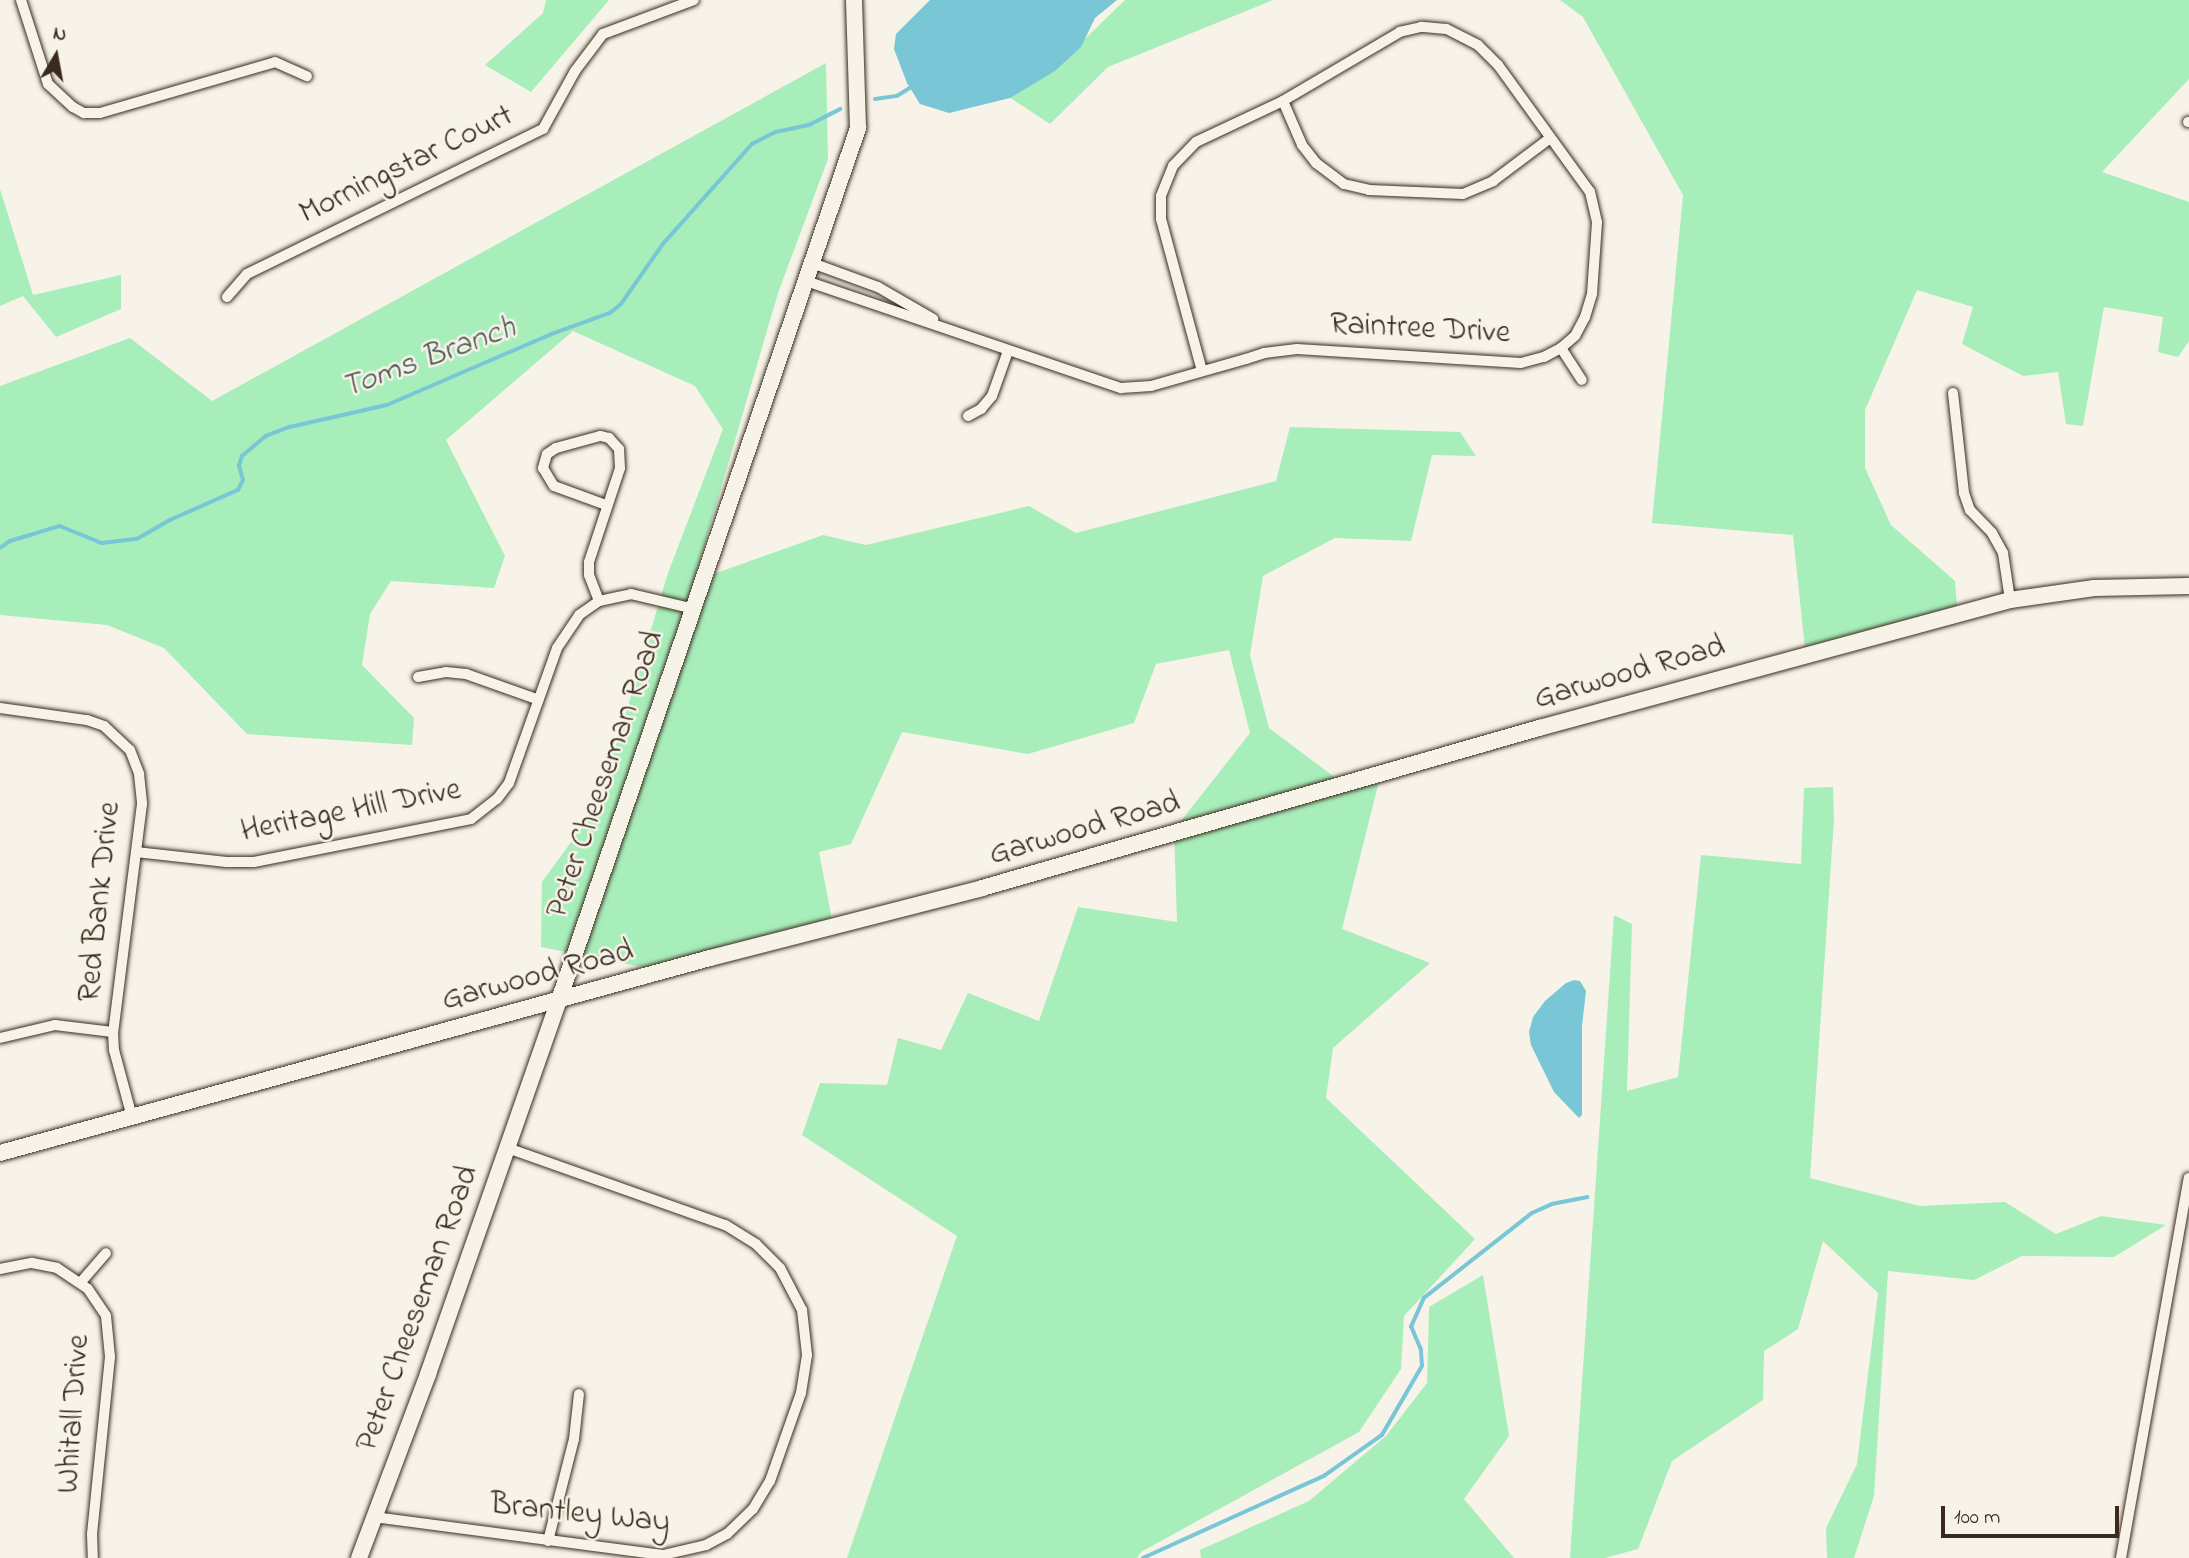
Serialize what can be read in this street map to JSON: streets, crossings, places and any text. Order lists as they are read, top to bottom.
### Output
{
  "streets": {
    "street": [
      "Morningstar Court",
      "Raintree Drive",
      "Garwood Road",
      "Peter Cheeseman Road",
      "Heritage Hill Drive",
      "Red Bank Drive",
      "Whitall Drive",
      "Brantley Way"
    ]
  },
  "crossings": [
    ["Raintree Drive", "Peter Cheeseman Road"],
    ["Garwood Road", "Peter Cheeseman Road"],
    ["Garwood Road", "Red Bank Drive"],
    ["Peter Cheeseman Road", "Heritage Hill Drive"],
    ["Peter Cheeseman Road", "Brantley Way"],
    ["Heritage Hill Drive", "Red Bank Drive"]
  ],
  "water": ["Toms Branch"],
  "scale_bar": "100 m",
  "north": "top"
}
